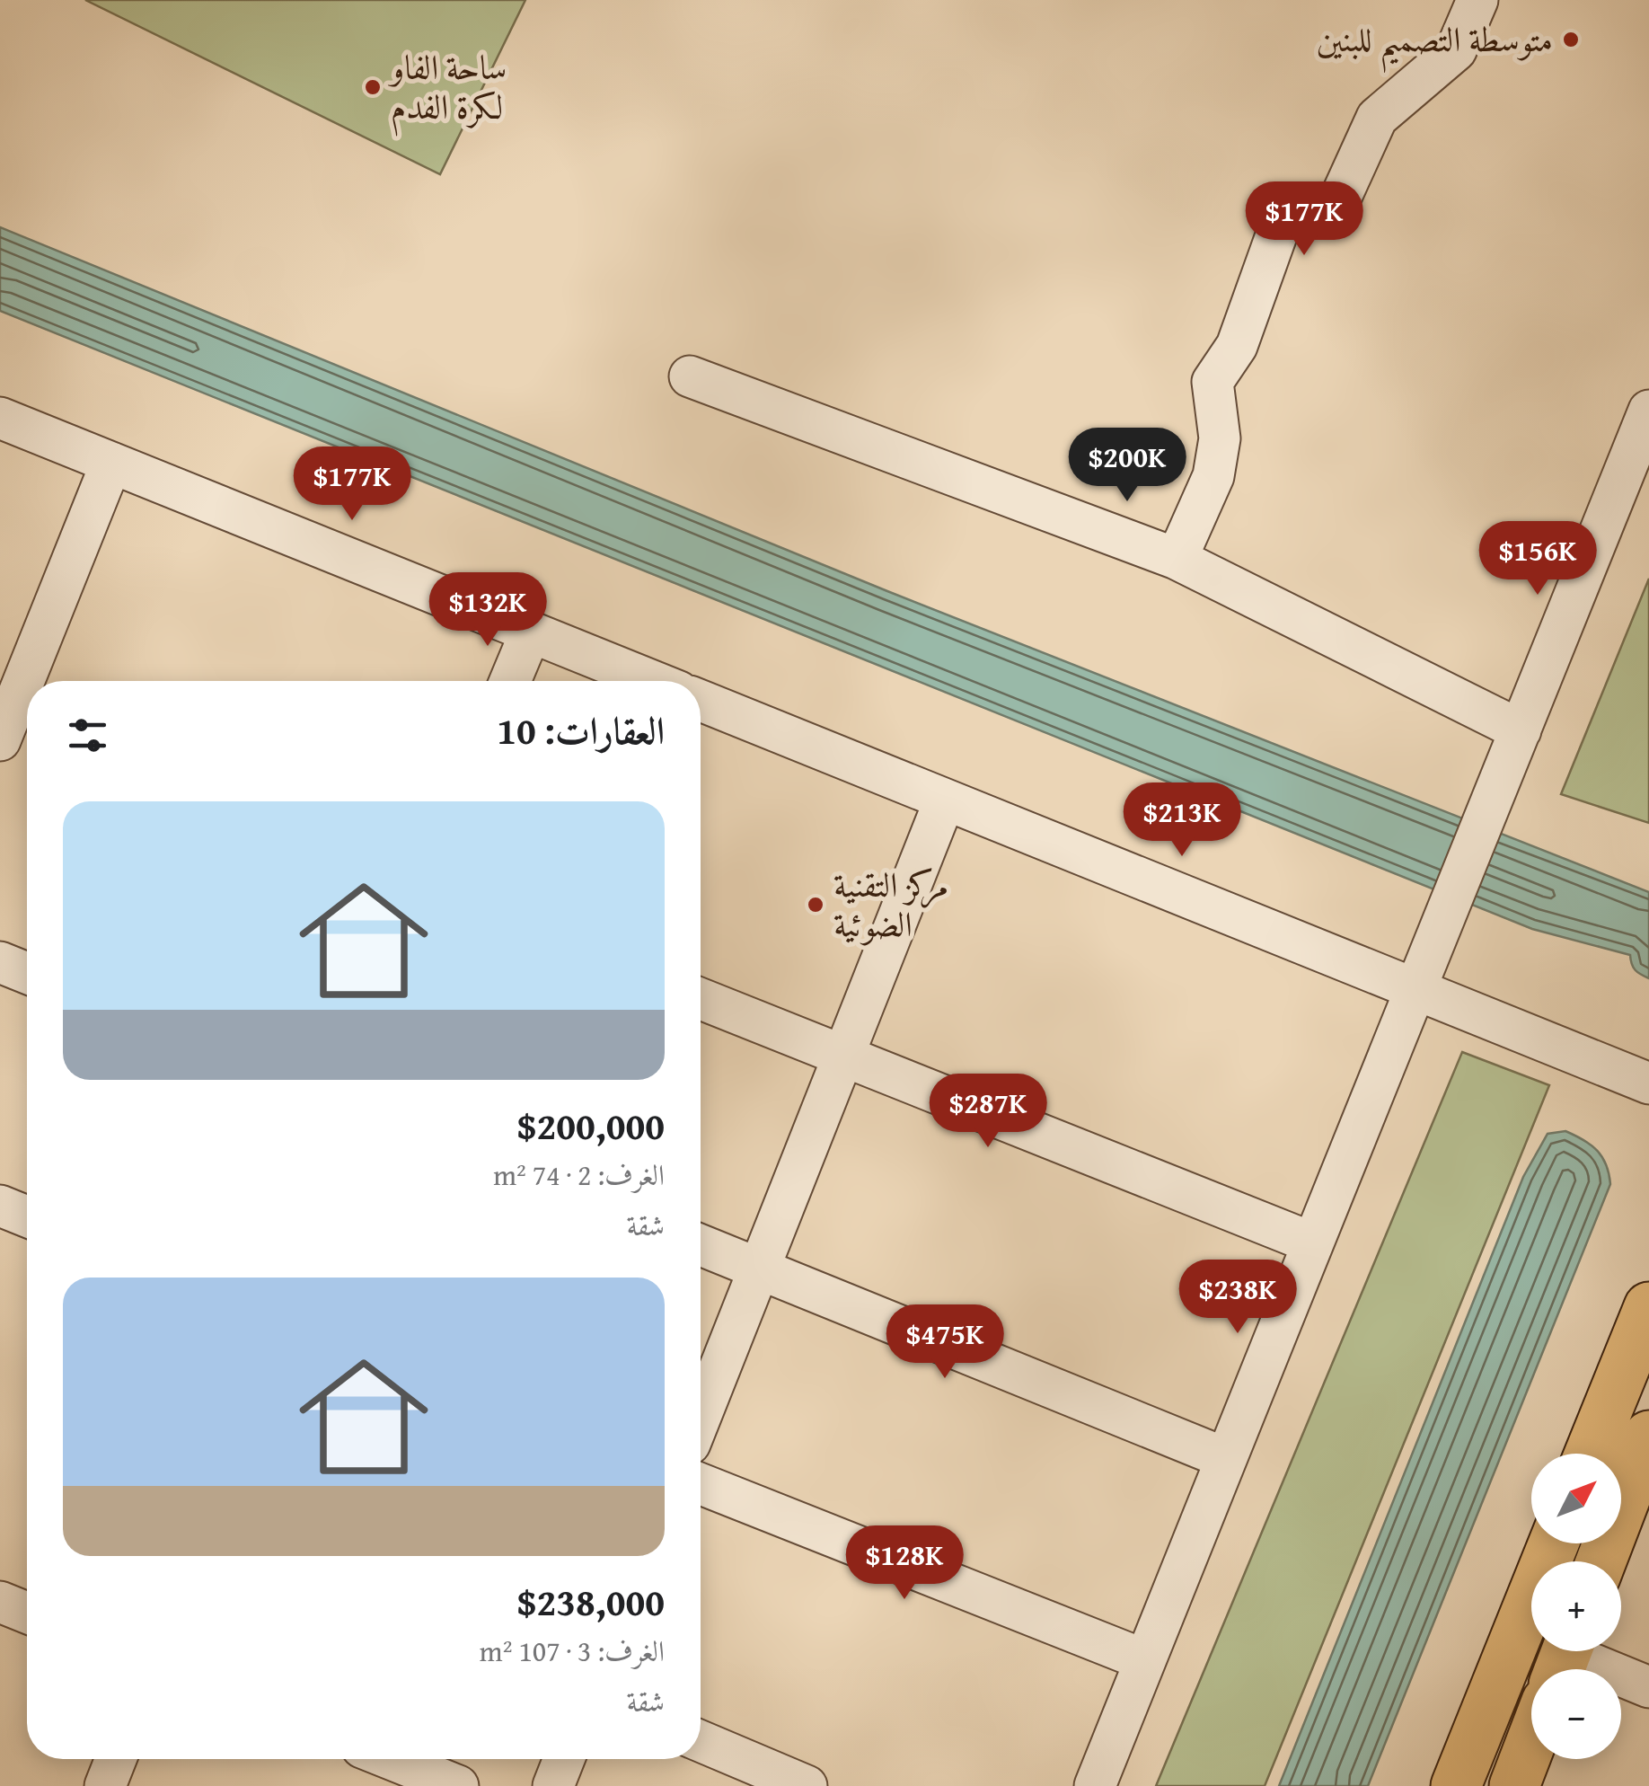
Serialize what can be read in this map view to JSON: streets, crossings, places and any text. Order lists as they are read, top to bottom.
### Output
{
  "places": ["متوسطة التصميم للبنين", "ساحة الفاو لكرة الفدم", "مركز التقنية الضوئية"],
  "north": "top right",
  "page": {
    "price": [
      "$177K",
      "$200K",
      "$177K",
      "$156K",
      "$132K",
      "$213K",
      "$287K",
      "$238K",
      "$475K",
      "$128K"
    ],
    "heading": "العقارات: 10",
    "list": [
      {
        "name": "$200,000",
        "note": "الغرف: 2 · 74 m² · شقة"
      },
      {
        "name": "$238,000",
        "note": "الغرف: 3 · 107 m² · شقة"
      }
    ],
    "map_buttons": ["+", "−"]
  }
}
